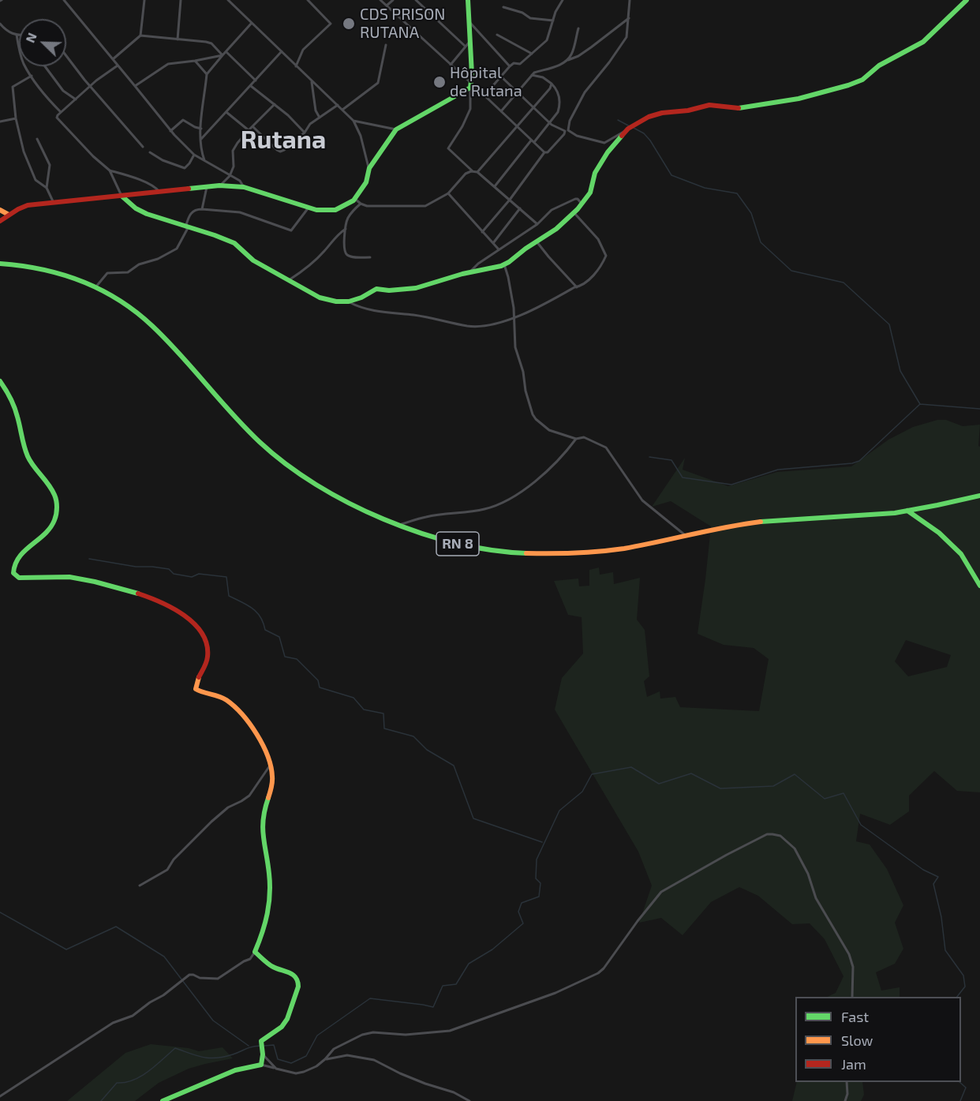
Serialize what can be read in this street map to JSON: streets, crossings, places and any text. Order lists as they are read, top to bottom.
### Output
{
  "streets": {
    "street": ["RN 8"]
  },
  "districts": ["Rutana"],
  "places": ["CDS PRISON RUTANA", "Hôpital de Rutana"],
  "legend": ["Fast", "Slow", "Jam"],
  "north": "top left"
}
